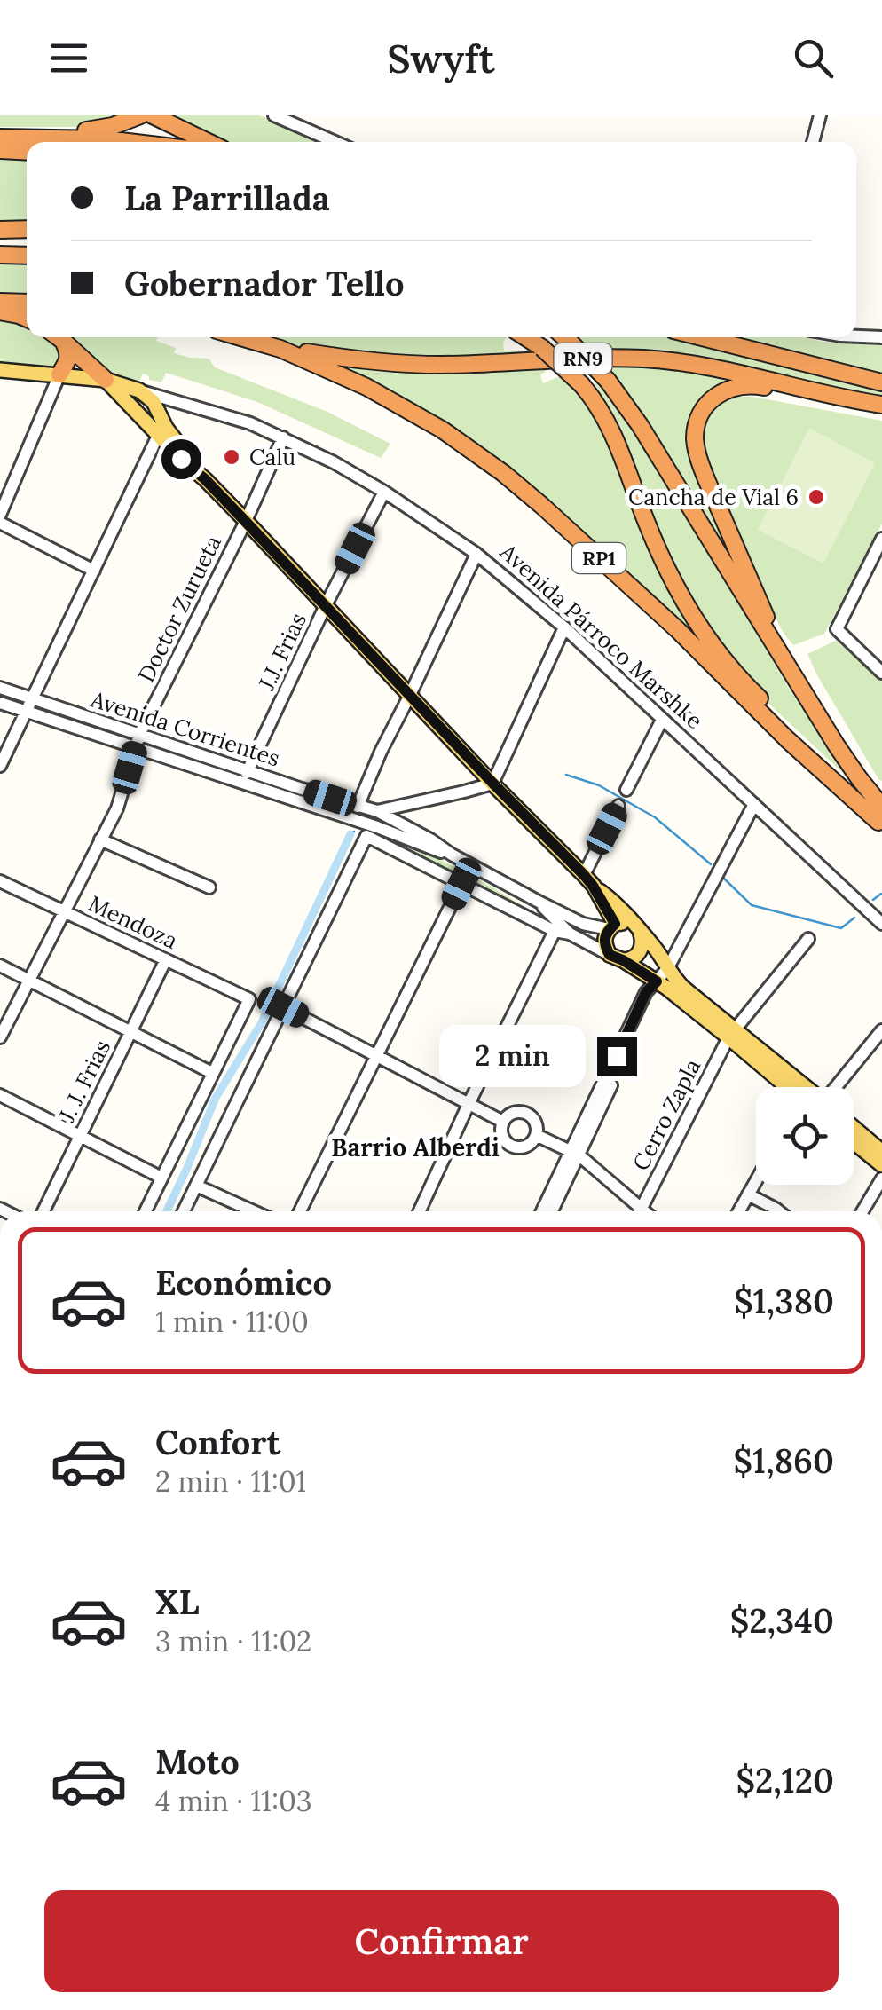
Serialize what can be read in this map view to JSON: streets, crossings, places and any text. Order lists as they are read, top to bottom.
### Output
{
  "streets": {
    "highway": ["RN9", "RP1"],
    "main road": ["Avenida Párroco Marshke"],
    "street": [
      "Doctor Zurueta",
      "J.J. Frias",
      "Avenida Corrientes",
      "Mendoza",
      "J. J. Frias",
      "Cerro Zapla"
    ]
  },
  "crossings": [
    ["RN9", "RP1"],
    ["Doctor Zurueta", "Avenida Párroco Marshke"],
    ["Doctor Zurueta", "Avenida Corrientes"],
    ["Doctor Zurueta", "Mendoza"],
    ["Avenida Párroco Marshke", "J.J. Frias"],
    ["J.J. Frias", "Avenida Corrientes"],
    ["Mendoza", "J. J. Frias"]
  ],
  "districts": ["Barrio Alberdi"],
  "places": ["Calu", "Cancha de Vial 6"],
  "page": {
    "header": "Swyft",
    "banner": ["La Parrillada", "Gobernador Tello"],
    "bubble": "2 min",
    "list": [
      {
        "name": "Económico",
        "note": "1 min · 11:00",
        "value": "$1,380"
      },
      {
        "name": "Confort",
        "note": "2 min · 11:01",
        "value": "$1,860"
      },
      {
        "name": "XL",
        "note": "3 min · 11:02",
        "value": "$2,340"
      },
      {
        "name": "Moto",
        "note": "4 min · 11:03",
        "value": "$2,120"
      }
    ],
    "buttons": "Confirmar"
  }
}
